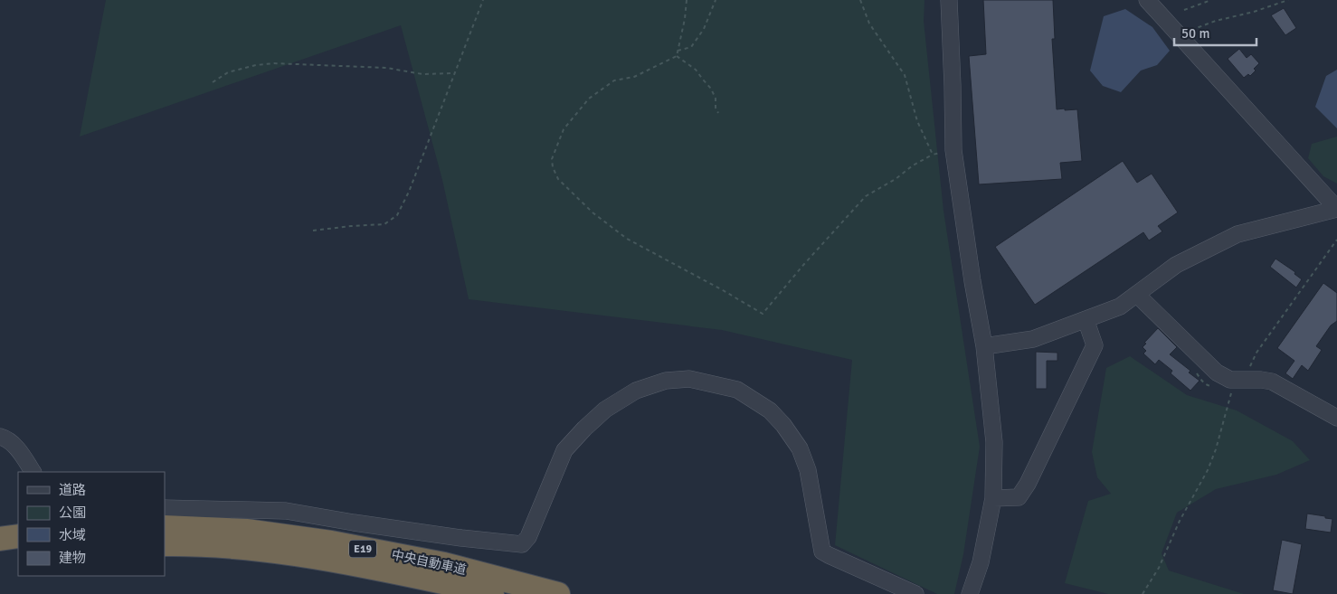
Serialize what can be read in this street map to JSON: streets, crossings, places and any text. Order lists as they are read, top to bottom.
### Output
{
  "streets": {
    "highway": ["E19", "中央自動車道"]
  },
  "legend": [
    "道路",
    "公園",
    "水域",
    "建物"
  ],
  "scale_bar": "50 m"
}
